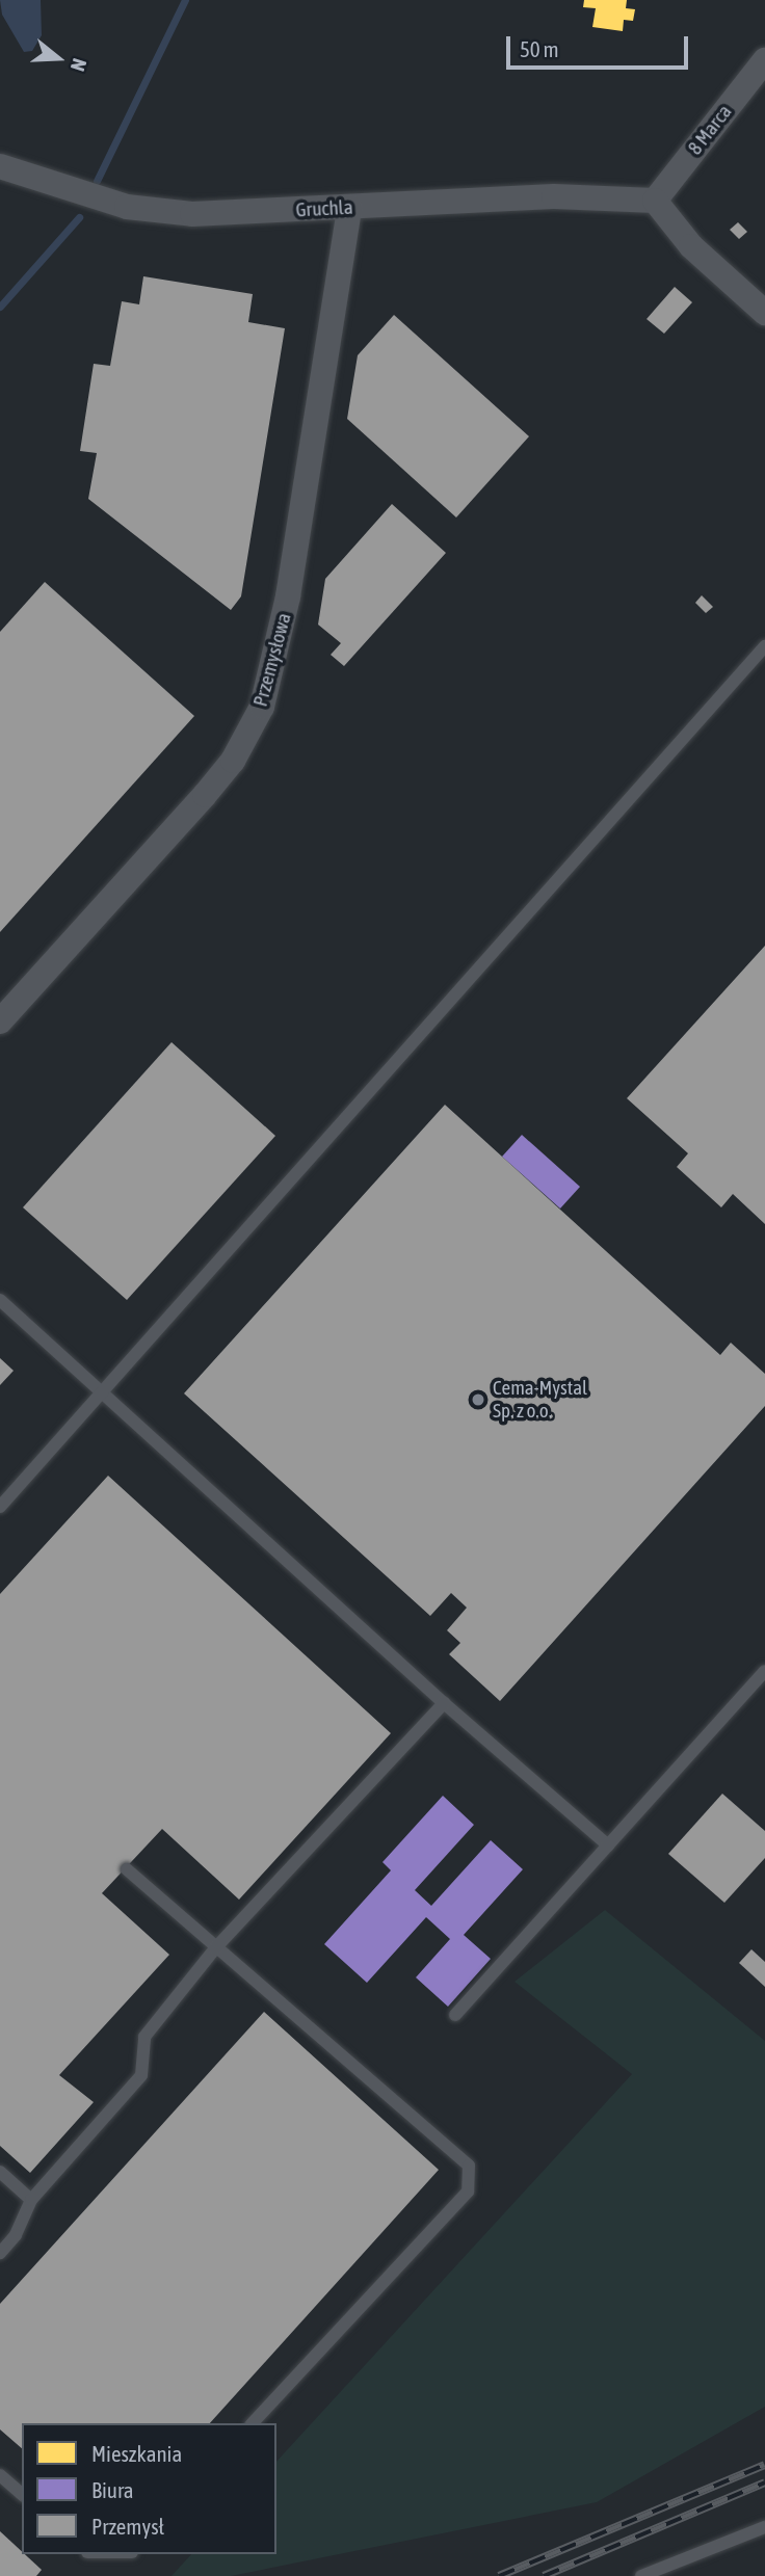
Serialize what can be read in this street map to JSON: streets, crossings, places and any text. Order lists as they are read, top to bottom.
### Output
{
  "streets": {
    "street": ["8 Marca", "Gruchla", "Przemysłowa"]
  },
  "crossings": [
    ["8 Marca", "Gruchla"],
    ["Gruchla", "Przemysłowa"]
  ],
  "places": ["Cema-Mystal Sp. z o.o."],
  "legend": ["Mieszkania", "Biura", "Przemysł"],
  "scale_bar": "50 m",
  "north": "right"
}
